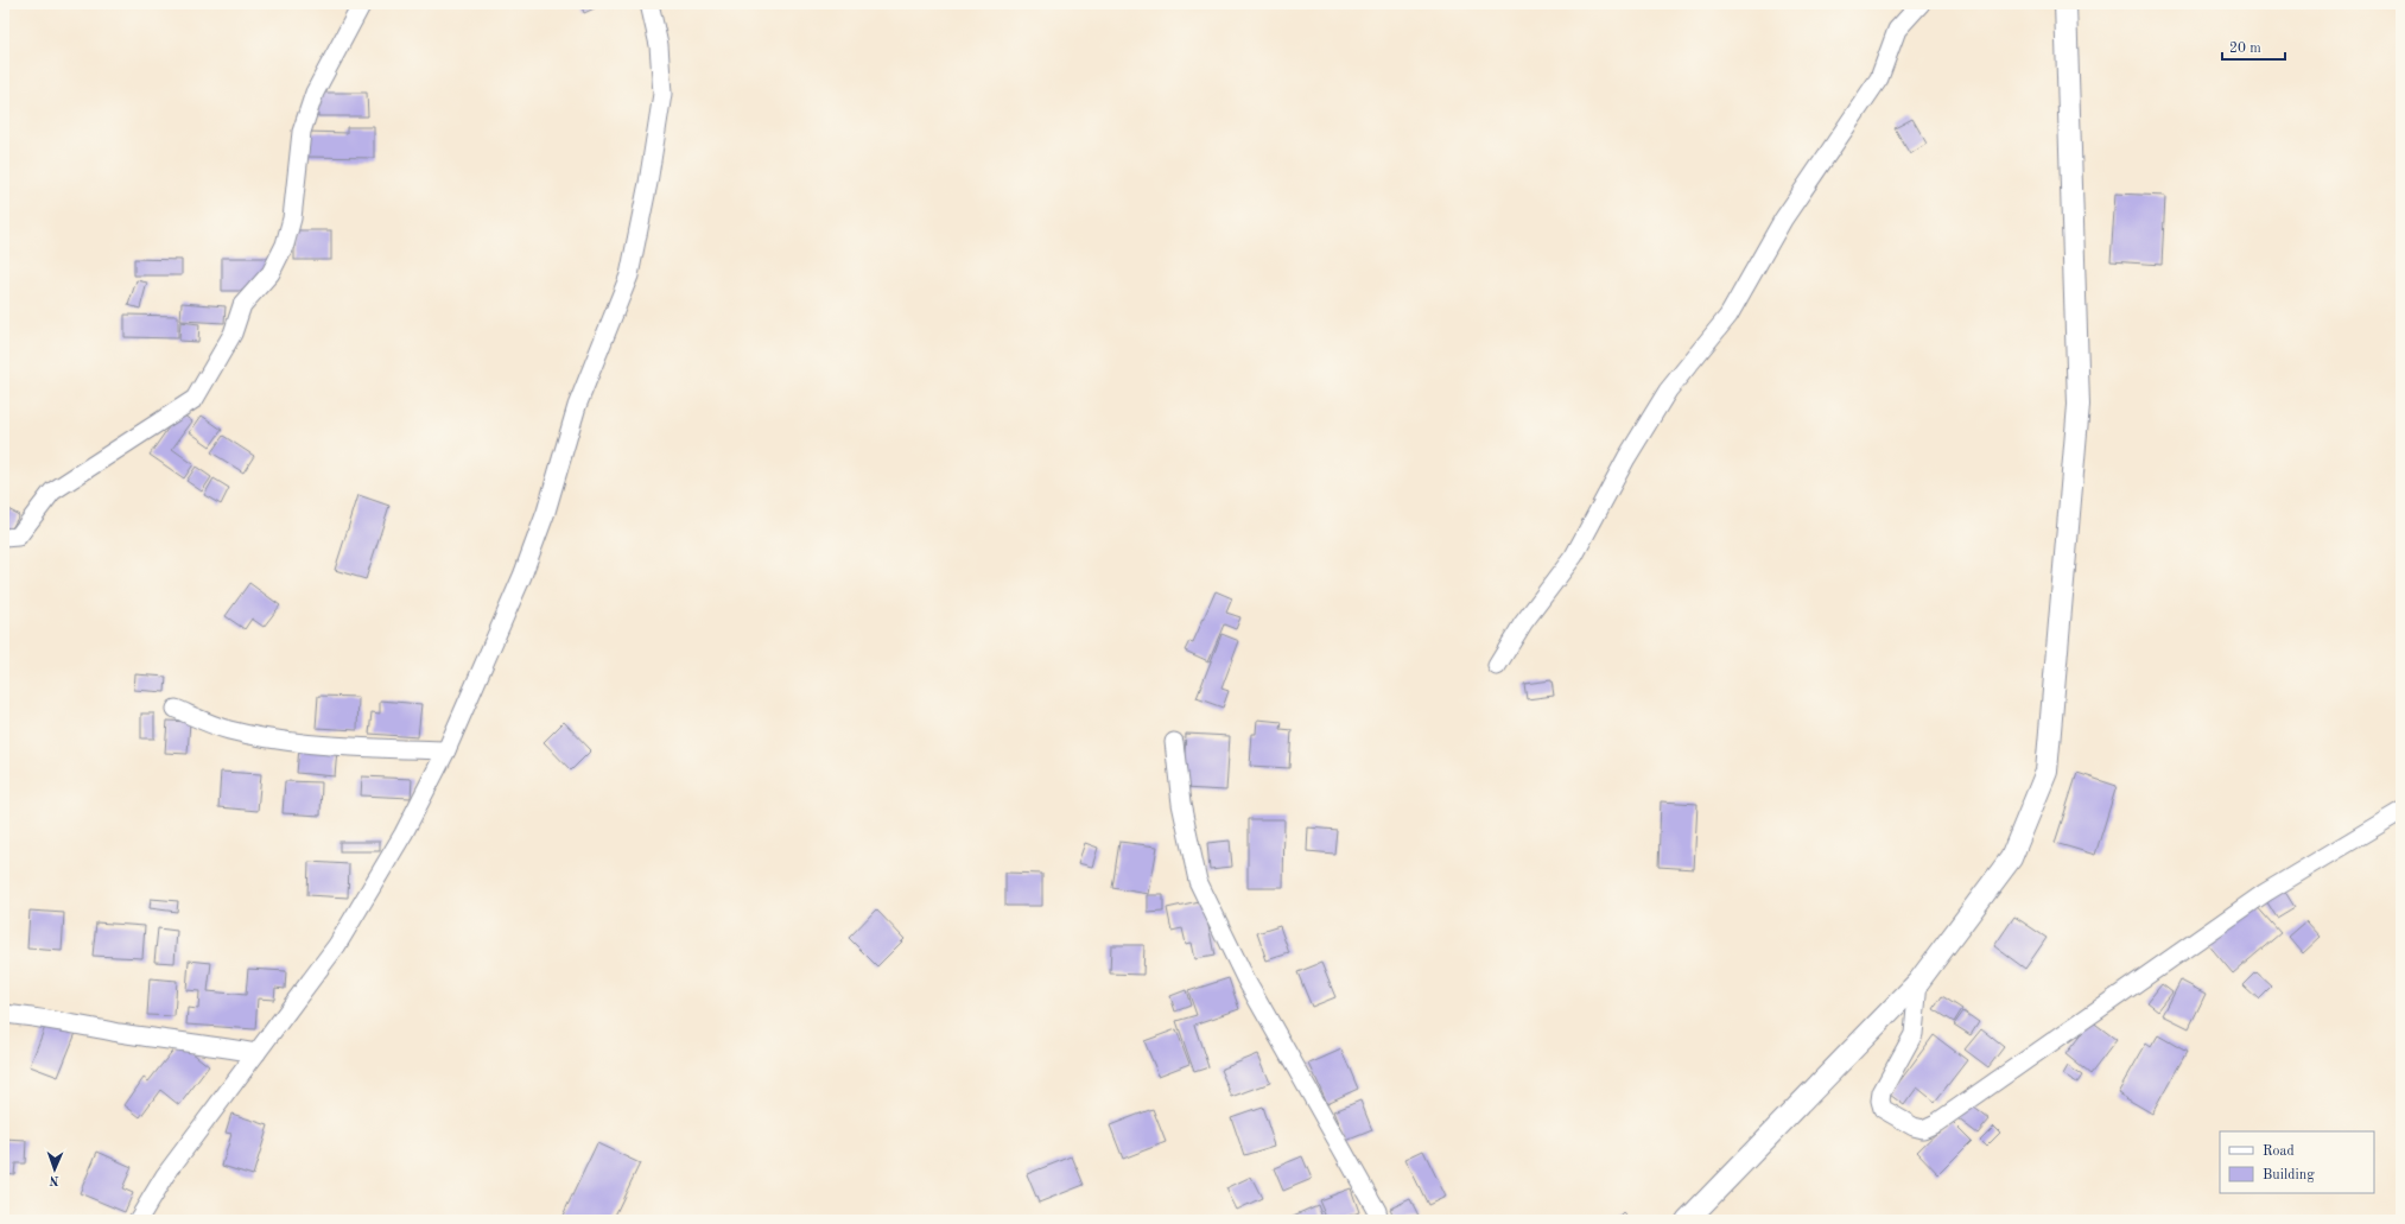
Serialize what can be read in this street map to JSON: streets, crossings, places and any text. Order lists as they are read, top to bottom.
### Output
{
  "legend": ["Road", "Building"],
  "scale_bar": "20 m",
  "north": "bottom"
}
